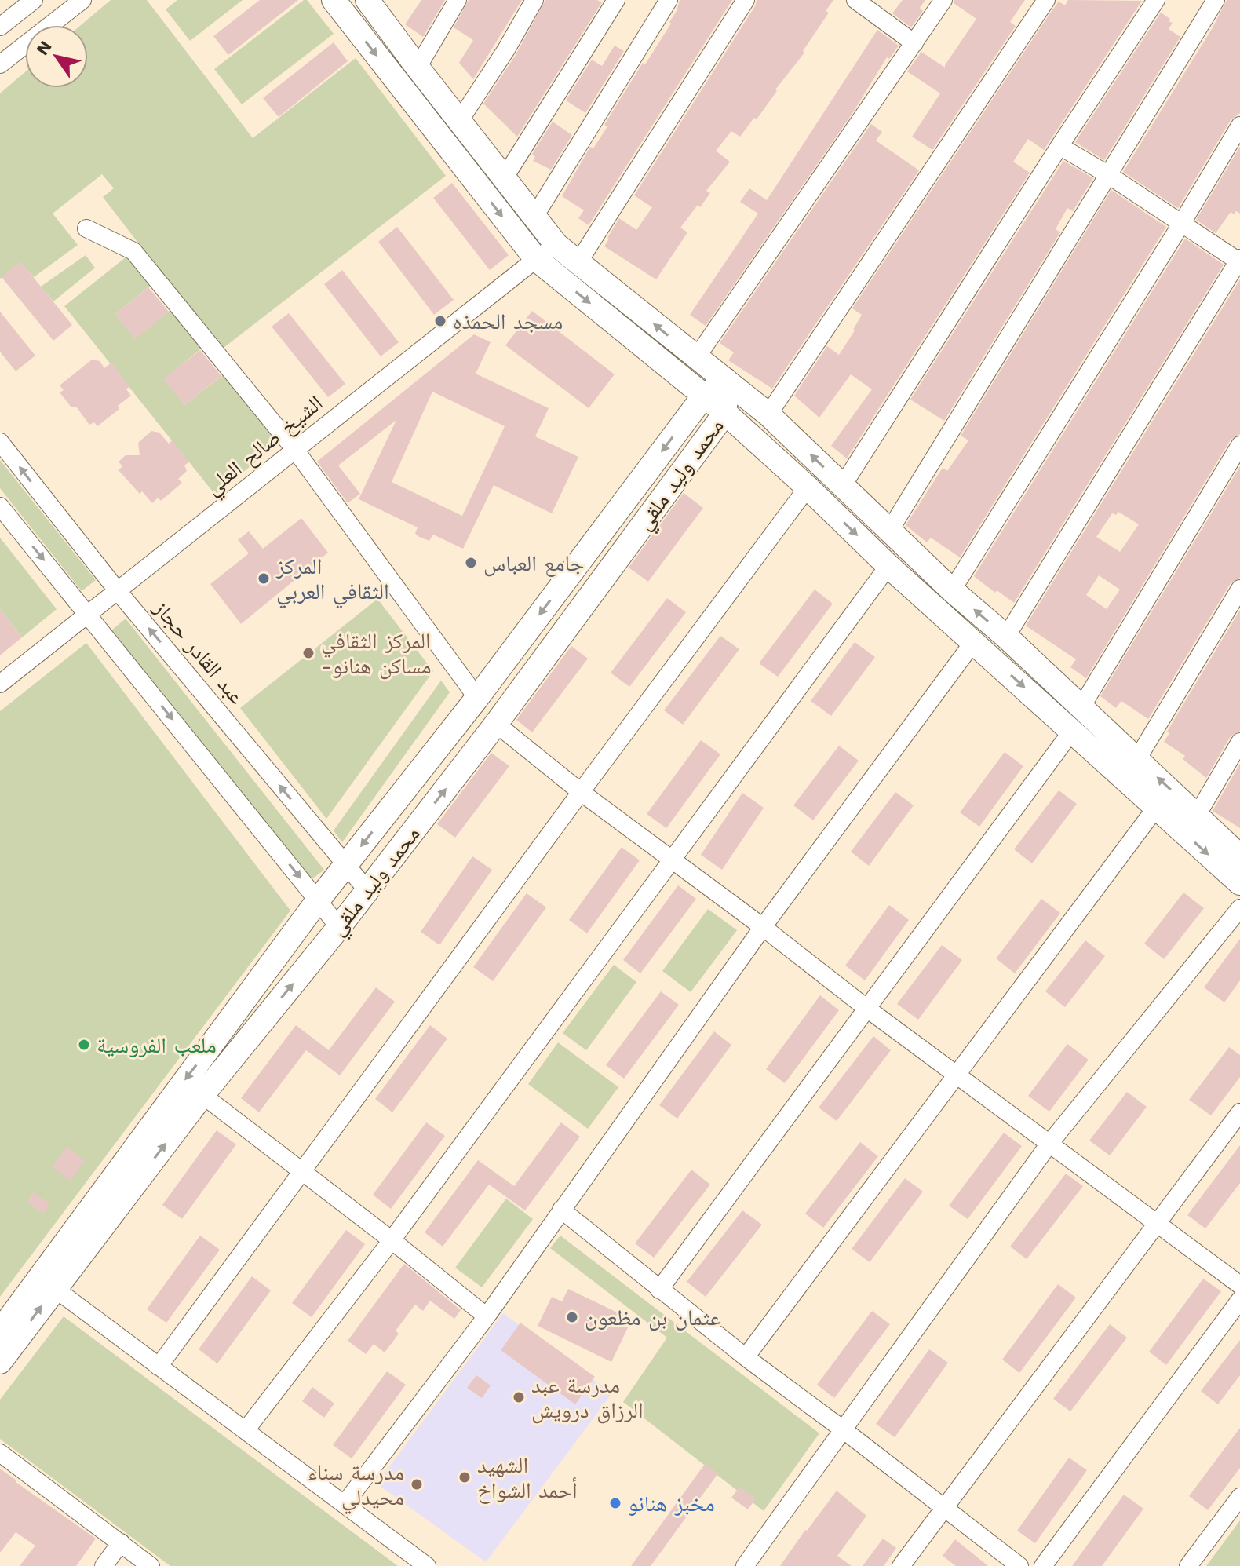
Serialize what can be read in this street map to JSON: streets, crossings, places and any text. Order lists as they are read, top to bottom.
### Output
{
  "streets": {
    "main road": ["محمد وليد ملقي"],
    "street": ["الشيخ صالح العلي", "عبد القادر حجاز"]
  },
  "crossings": [
    ["الشيخ صالح العلي", "عبد القادر حجاز"],
    ["محمد وليد ملقي", "عبد القادر حجاز"]
  ],
  "places": [
    "مسجد الحمذه",
    "جامع العباس",
    "المركز الثقافي العربي",
    "المركز الثقافي -مساكن هنانو",
    "ملعب الفروسية",
    "عثمان بن مظعون",
    "مدرسة عبد الرزاق درويش",
    "الشهيد أحمد الشواخ",
    "مدرسة سناء محيدلي",
    "مخبز هنانو"
  ],
  "north": "top left"
}
